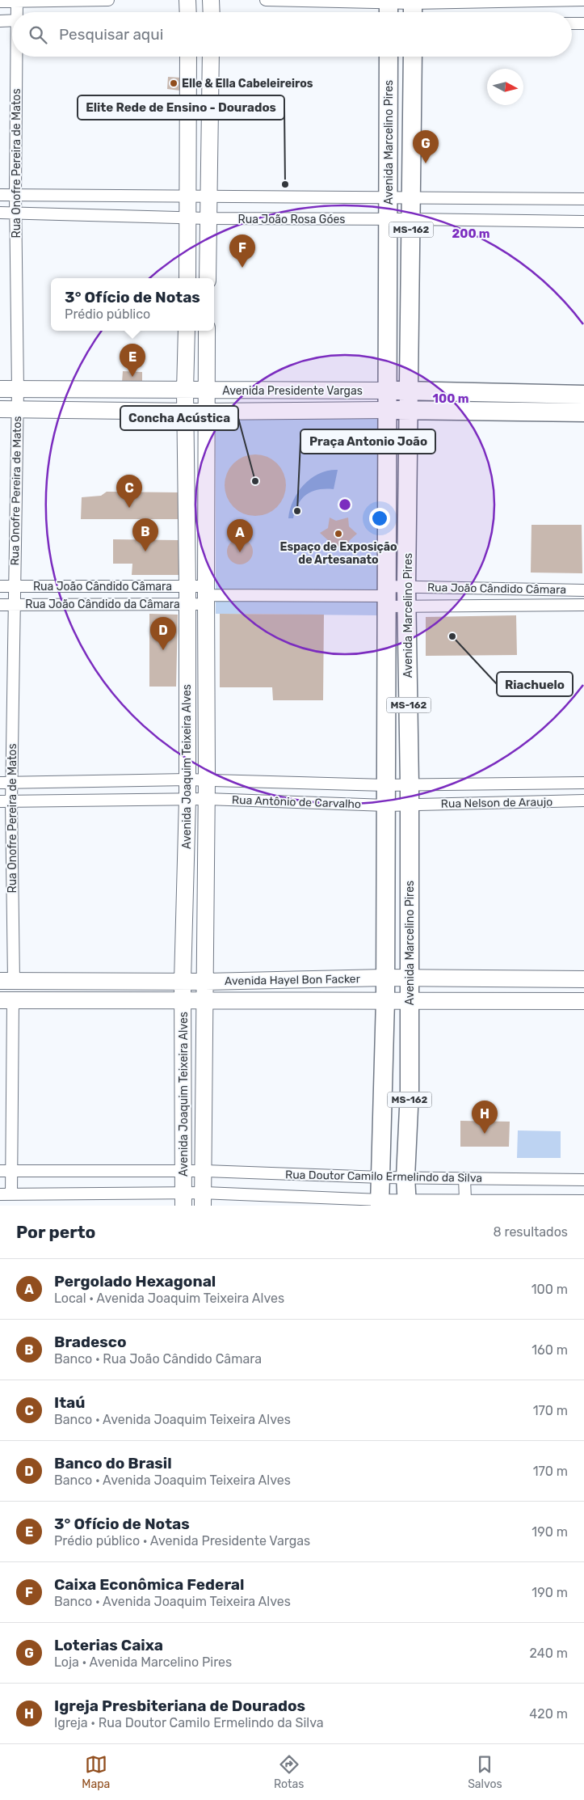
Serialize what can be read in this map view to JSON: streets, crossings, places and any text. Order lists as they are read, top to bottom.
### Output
{
  "streets": {
    "main road": [
      "Avenida Marcelino Pires",
      "MS-162",
      "Avenida Presidente Vargas",
      "Avenida Joaquim Teixeira Alves",
      "Avenida Hayel Bon Facker"
    ],
    "street": [
      "Rua Onofre Pereira de Matos",
      "Rua João Rosa Góes",
      "Rua João Cândido Câmara",
      "Rua João Cândido da Câmara",
      "Rua Antônio de Carvalho",
      "Rua Nelson de Araujo",
      "Rua Doutor Camilo Ermelindo da Silva"
    ]
  },
  "crossings": [
    ["Avenida Marcelino Pires", "Rua João Rosa Góes"],
    ["Avenida Marcelino Pires", "Avenida Presidente Vargas"],
    ["Avenida Marcelino Pires", "Rua João Cândido Câmara"],
    ["Avenida Marcelino Pires", "Rua Antônio de Carvalho"],
    ["Avenida Marcelino Pires", "Rua Nelson de Araujo"],
    ["Avenida Marcelino Pires", "Avenida Hayel Bon Facker"],
    ["Avenida Marcelino Pires", "Rua Doutor Camilo Ermelindo da Silva"],
    ["Rua Onofre Pereira de Matos", "Rua João Rosa Góes"],
    ["Rua Onofre Pereira de Matos", "Avenida Presidente Vargas"],
    ["Rua Onofre Pereira de Matos", "Rua João Cândido Câmara"],
    ["Rua Onofre Pereira de Matos", "Rua João Cândido da Câmara"],
    ["Rua Onofre Pereira de Matos", "Rua Antônio de Carvalho"],
    ["Rua Onofre Pereira de Matos", "Avenida Hayel Bon Facker"],
    ["Avenida Presidente Vargas", "Avenida Joaquim Teixeira Alves"],
    ["Rua João Cândido Câmara", "Rua João Cândido da Câmara"],
    ["Rua João Cândido Câmara", "Avenida Joaquim Teixeira Alves"],
    ["Rua João Cândido da Câmara", "Avenida Joaquim Teixeira Alves"],
    ["Avenida Joaquim Teixeira Alves", "Rua Antônio de Carvalho"],
    ["Avenida Joaquim Teixeira Alves", "Avenida Hayel Bon Facker"],
    ["Avenida Joaquim Teixeira Alves", "Rua Doutor Camilo Ermelindo da Silva"],
    ["Rua Antônio de Carvalho", "Rua Nelson de Araujo"]
  ],
  "places": [
    "Elle & Ella Cabeleireiros",
    "Elite Rede de Ensino - Dourados",
    "Concha Acústica",
    "Praça Antonio João",
    "Espaço de Exposição de Artesanato",
    "Riachuelo"
  ],
  "north": "right",
  "page": {
    "search": "Pesquisar aqui",
    "pins": [
      "G",
      "F",
      "E",
      "C",
      "B",
      "A",
      "D",
      "H"
    ],
    "popup": ["3° Ofício de Notas", "Prédio público"],
    "heading": ["Por perto", "8 resultados"],
    "list": [
      {
        "mark": "A",
        "name": "Pergolado Hexagonal",
        "note": "Local · Avenida Joaquim Teixeira Alves",
        "value": "100 m"
      },
      {
        "mark": "B",
        "name": "Bradesco",
        "note": "Banco · Rua João Cândido Câmara",
        "value": "160 m"
      },
      {
        "mark": "C",
        "name": "Itaú",
        "note": "Banco · Avenida Joaquim Teixeira Alves",
        "value": "170 m"
      },
      {
        "mark": "D",
        "name": "Banco do Brasil",
        "note": "Banco · Avenida Joaquim Teixeira Alves",
        "value": "170 m"
      },
      {
        "mark": "E",
        "name": "3° Ofício de Notas",
        "note": "Prédio público · Avenida Presidente Vargas",
        "value": "190 m"
      },
      {
        "mark": "F",
        "name": "Caixa Econômica Federal",
        "note": "Banco · Avenida Joaquim Teixeira Alves",
        "value": "190 m"
      },
      {
        "mark": "G",
        "name": "Loterias Caixa",
        "note": "Loja · Avenida Marcelino Pires",
        "value": "240 m"
      },
      {
        "mark": "H",
        "name": "Igreja Presbiteriana de Dourados",
        "note": "Igreja · Rua Doutor Camilo Ermelindo da Silva",
        "value": "420 m"
      }
    ],
    "nav": ["Mapa", "Rotas", "Salvos"]
  },
  "rings": ["200 m", "100 m"]
}
